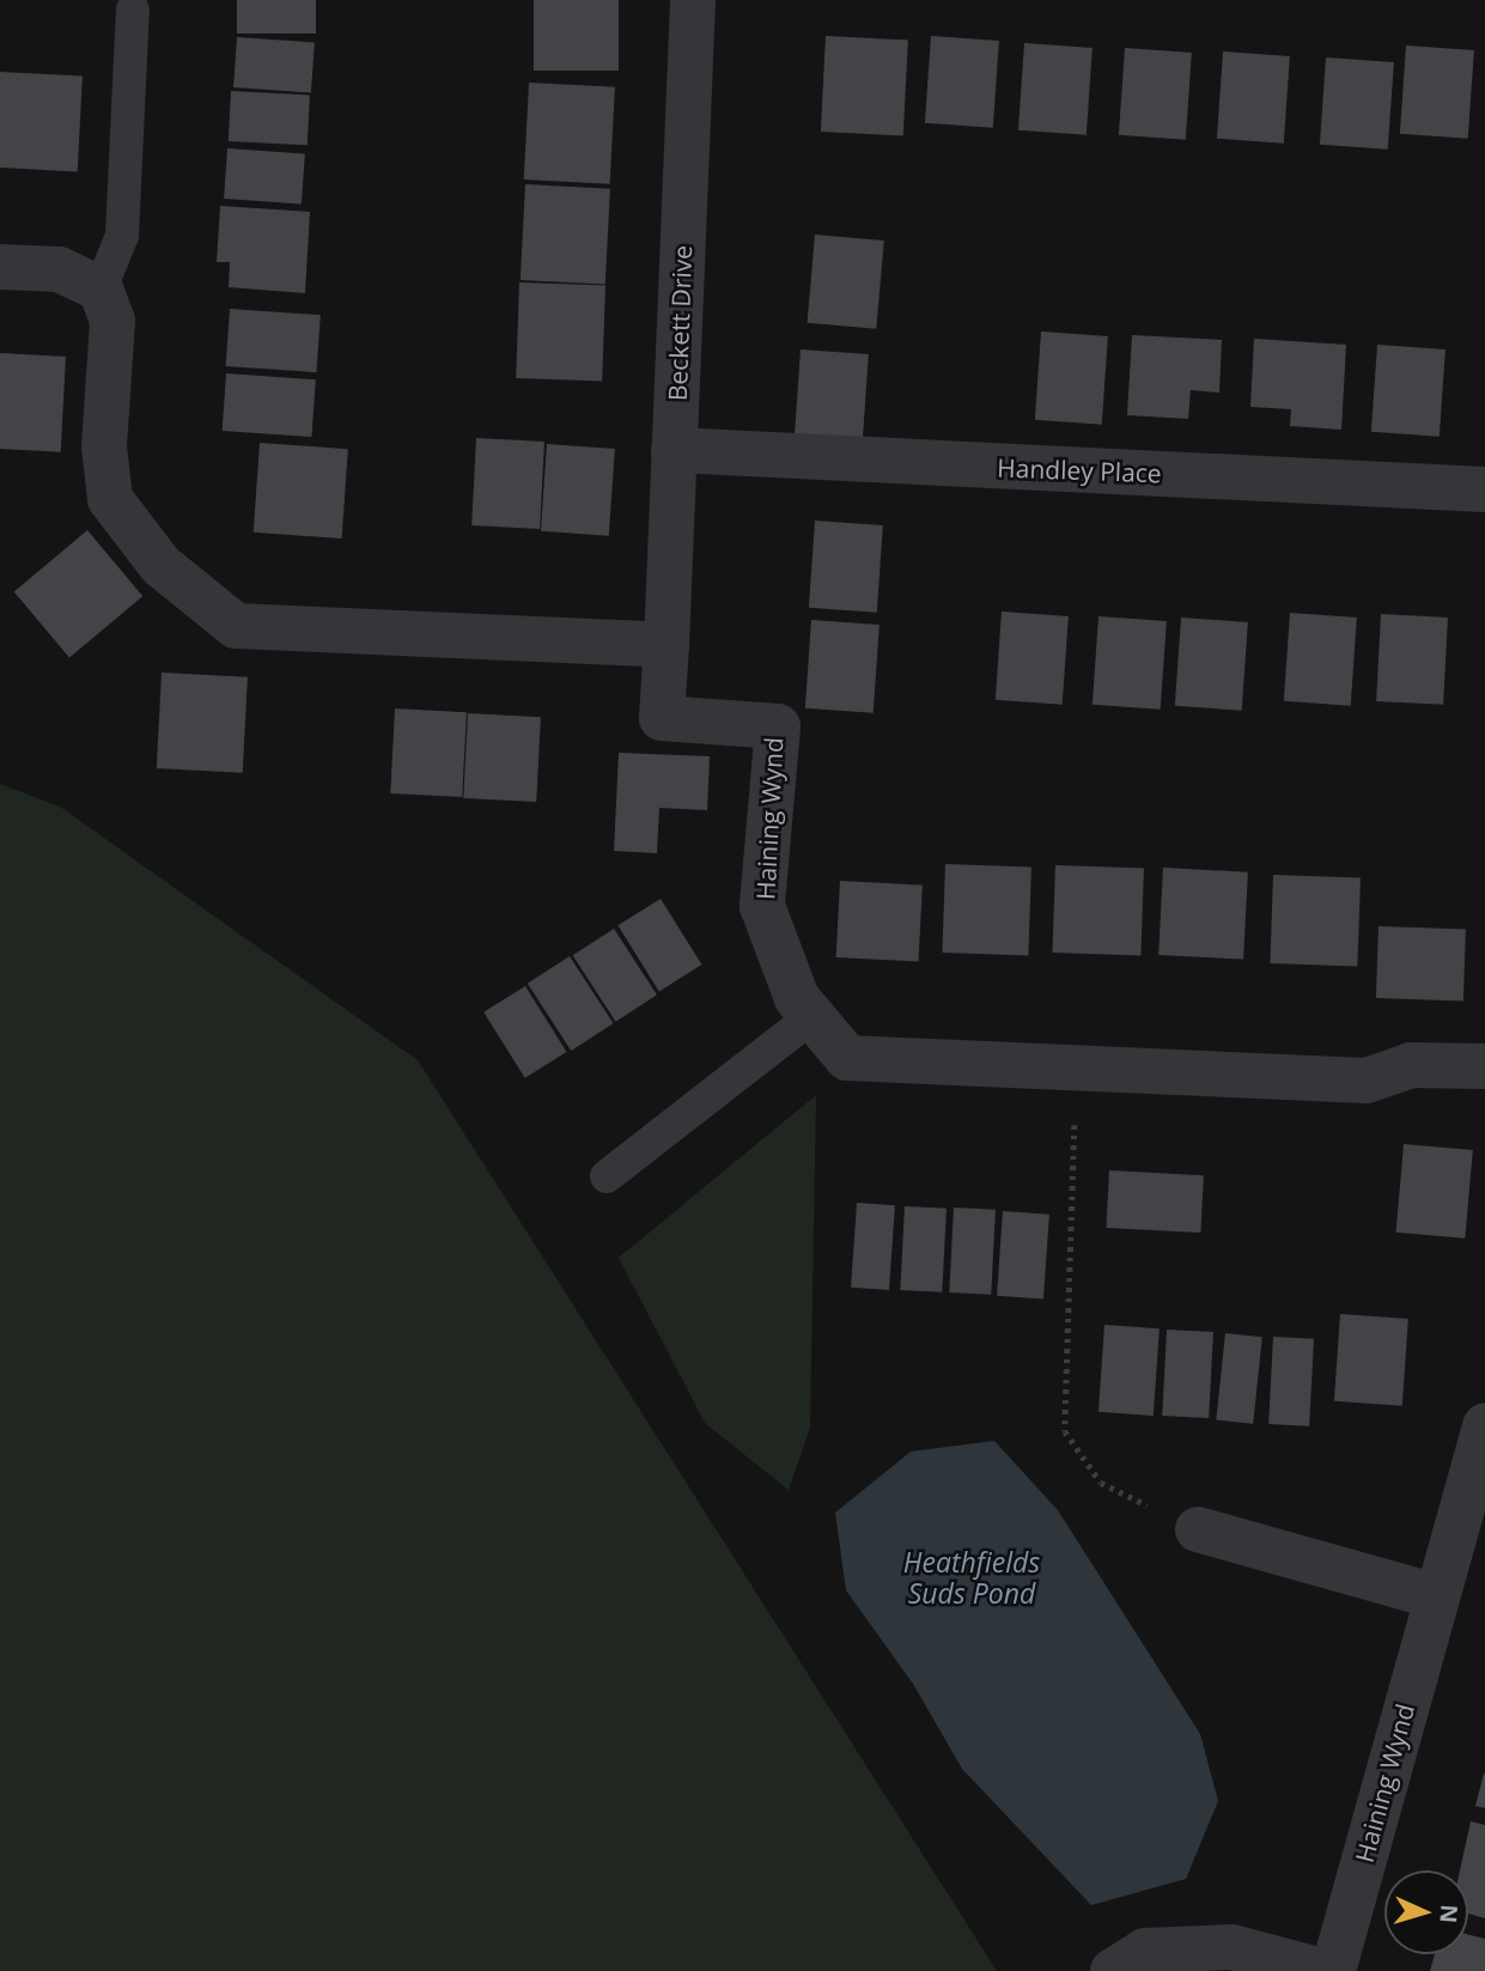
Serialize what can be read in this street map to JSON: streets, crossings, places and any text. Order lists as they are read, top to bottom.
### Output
{
  "streets": {
    "street": ["Beckett Drive", "Handley Place", "Haining Wynd"]
  },
  "crossings": [
    ["Beckett Drive", "Handley Place"],
    ["Beckett Drive", "Haining Wynd"]
  ],
  "water": ["Heathfields Suds Pond"],
  "north": "right"
}
